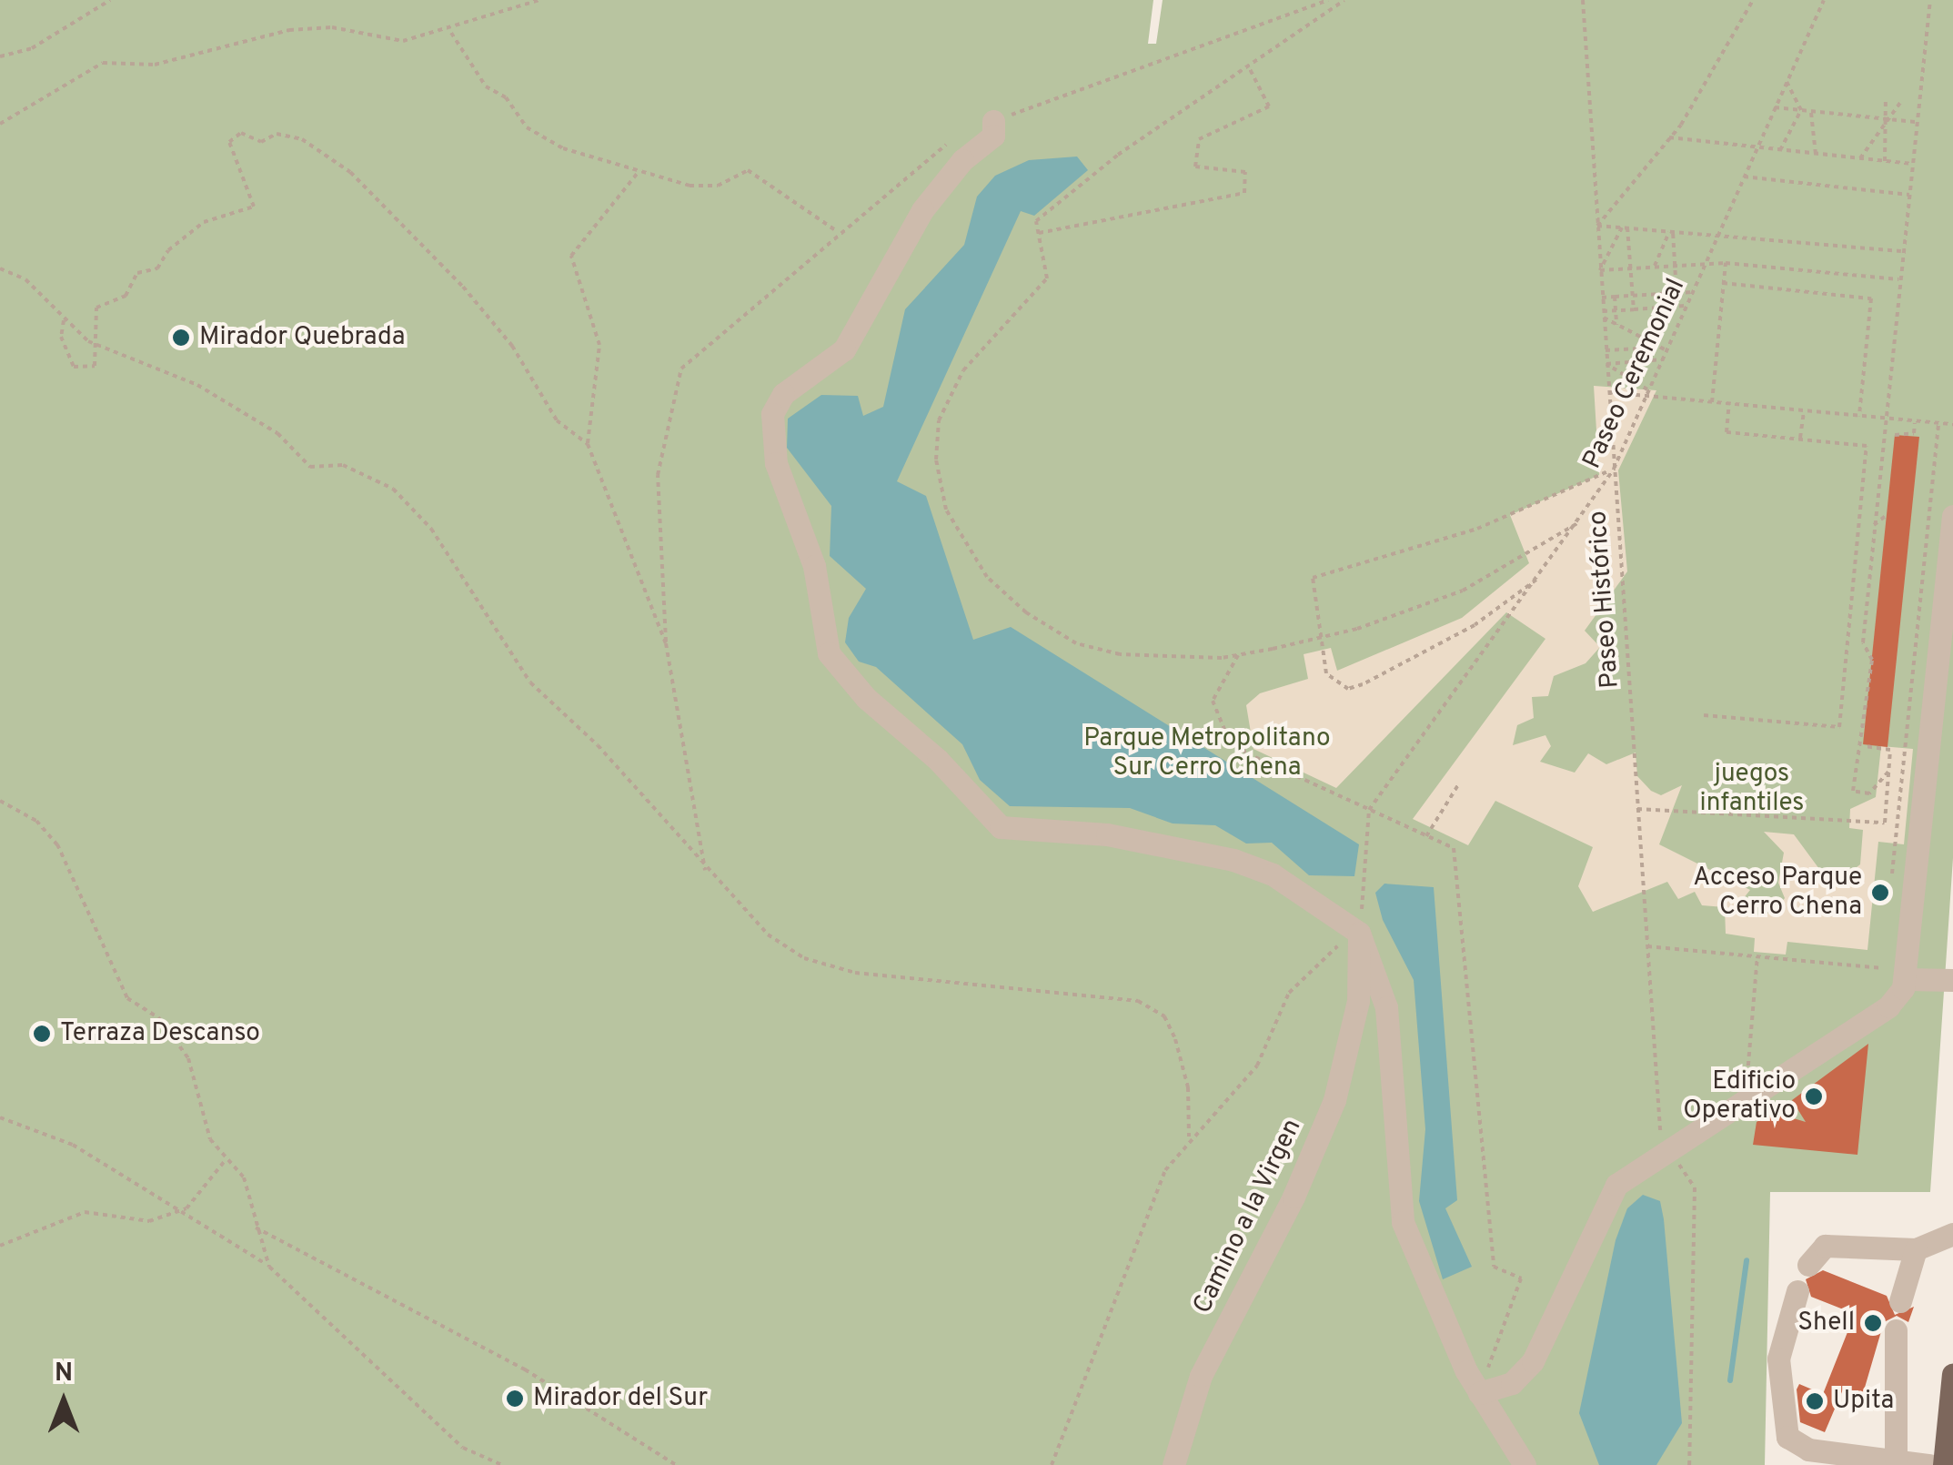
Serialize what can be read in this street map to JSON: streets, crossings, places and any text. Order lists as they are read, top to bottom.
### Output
{
  "streets": {
    "lane": ["Camino a la Virgen"],
    "path": ["Paseo Ceremonial", "Paseo Histórico"]
  },
  "crossings": [
    ["Paseo Ceremonial", "Paseo Histórico"]
  ],
  "parks": ["Parque Metropolitano Sur Cerro Chena", "juegos infantiles"],
  "places": [
    "Mirador Quebrada",
    "Acceso Parque Cerro Chena",
    "Terraza Descanso",
    "Edificio Operativo",
    "Shell",
    "Mirador del Sur",
    "Upita"
  ],
  "north": "top"
}
